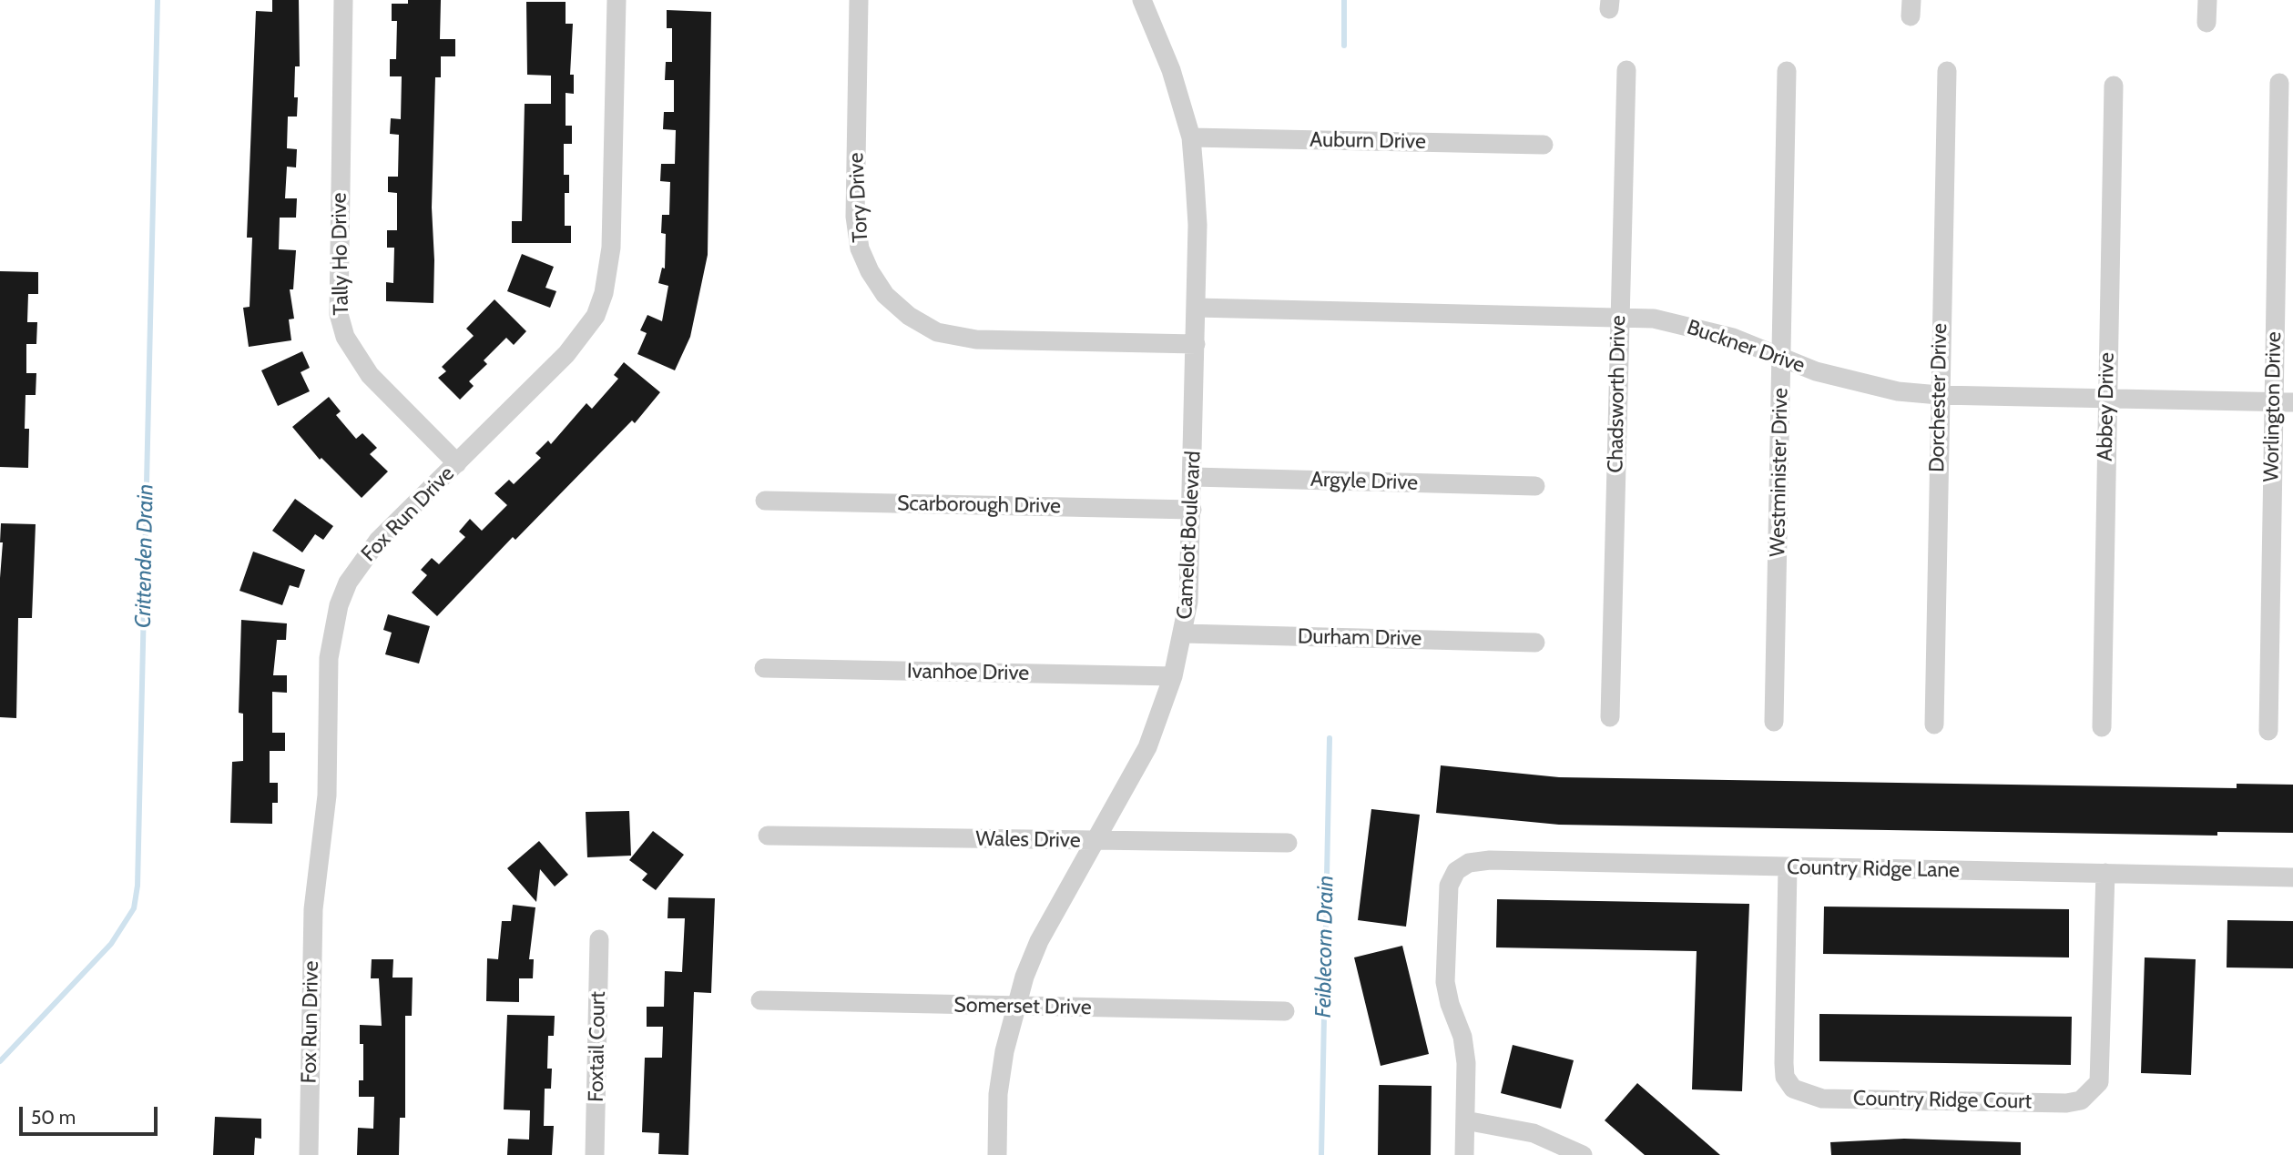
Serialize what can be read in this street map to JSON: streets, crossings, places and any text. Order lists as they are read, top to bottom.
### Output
{
  "streets": {
    "street": [
      "Auburn Drive",
      "Tory Drive",
      "Tally Ho Drive",
      "Buckner Drive",
      "Chadsworth Drive",
      "Dorchester Drive",
      "Abbey Drive",
      "Worlington Drive",
      "Westminister Drive",
      "Argyle Drive",
      "Scarborough Drive",
      "Fox Run Drive",
      "Camelot Boulevard",
      "Durham Drive",
      "Ivanhoe Drive",
      "Wales Drive",
      "Country Ridge Lane",
      "Somerset Drive",
      "Foxtail Court",
      "Country Ridge Court"
    ]
  },
  "crossings": [
    ["Auburn Drive", "Camelot Boulevard"],
    ["Tory Drive", "Camelot Boulevard"],
    ["Tally Ho Drive", "Fox Run Drive"],
    ["Buckner Drive", "Chadsworth Drive"],
    ["Buckner Drive", "Dorchester Drive"],
    ["Buckner Drive", "Abbey Drive"],
    ["Buckner Drive", "Worlington Drive"],
    ["Buckner Drive", "Westminister Drive"],
    ["Buckner Drive", "Camelot Boulevard"],
    ["Argyle Drive", "Camelot Boulevard"],
    ["Scarborough Drive", "Camelot Boulevard"],
    ["Camelot Boulevard", "Durham Drive"],
    ["Camelot Boulevard", "Ivanhoe Drive"],
    ["Camelot Boulevard", "Wales Drive"],
    ["Camelot Boulevard", "Somerset Drive"],
    ["Country Ridge Lane", "Country Ridge Court"]
  ],
  "water": ["Crittenden Drain", "Feiblecorn Drain"],
  "scale_bar": "50 m"
}
